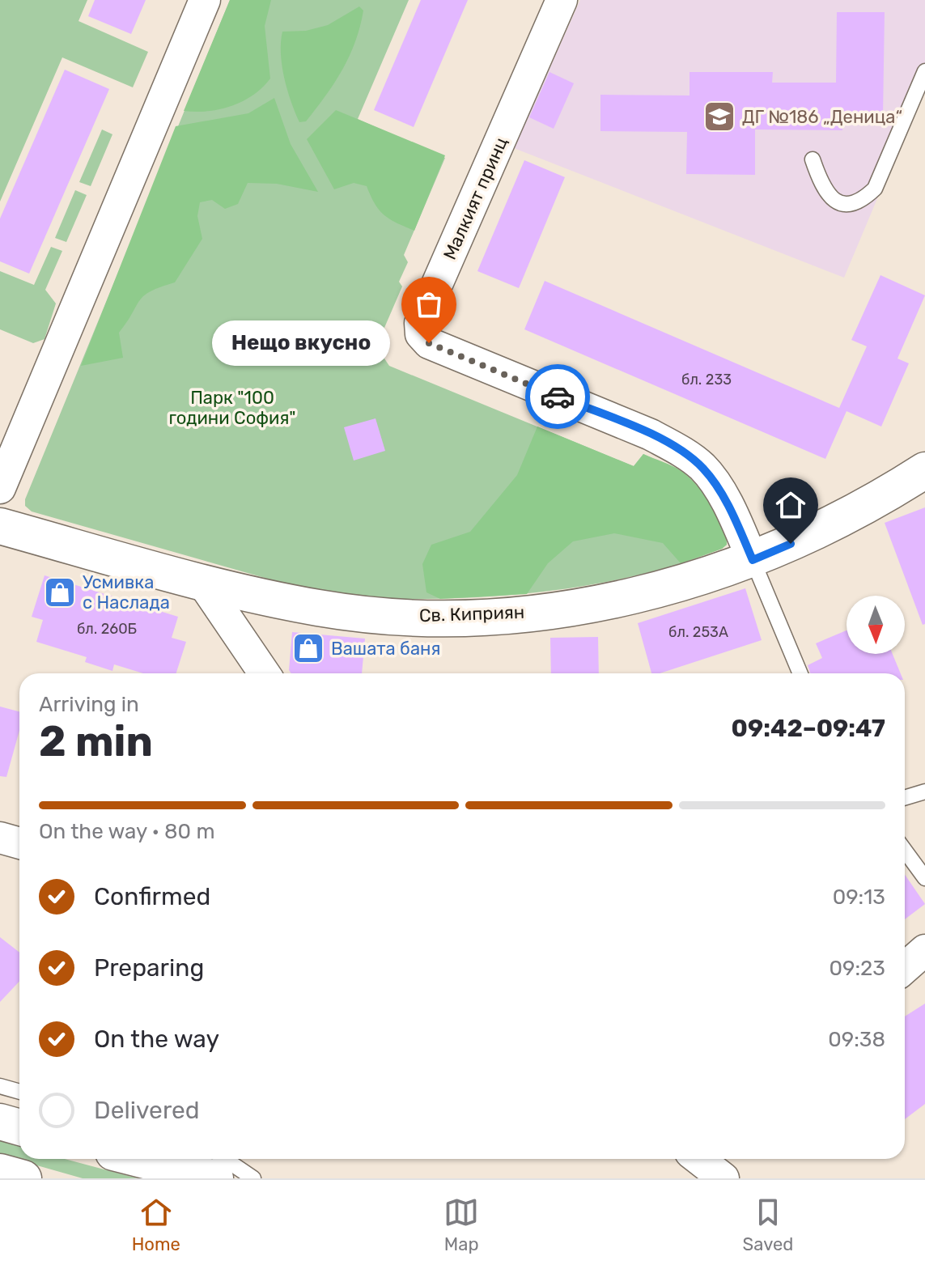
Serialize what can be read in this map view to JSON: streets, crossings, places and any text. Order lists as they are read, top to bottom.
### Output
{
  "streets": {
    "street": ["Малкият принц", "Св. Киприян"]
  },
  "crossings": [
    ["Малкият принц", "Св. Киприян"]
  ],
  "parks": ["Парк \"100 години София\""],
  "places": {
    "school or university": ["ДГ №186 „Деница“"],
    "other": ["Нещо вкусно"],
    "shop": ["Усмивка с Наслада", "Вашата баня"]
  },
  "house_numbers": ["бл. 233", "бл. 260Б", "бл. 253А"],
  "north": "bottom",
  "page": {
    "bubble": "Нещо вкусно",
    "heading": ["2 min", "Arriving in", "09:42–09:47"],
    "bar": "On the way · 80 m",
    "list": [
      ["Confirmed", "09:13"],
      ["Preparing", "09:23"],
      ["On the way", "09:38"],
      "Delivered"
    ],
    "tabs": ["Home", "Map", "Saved"]
  }
}
